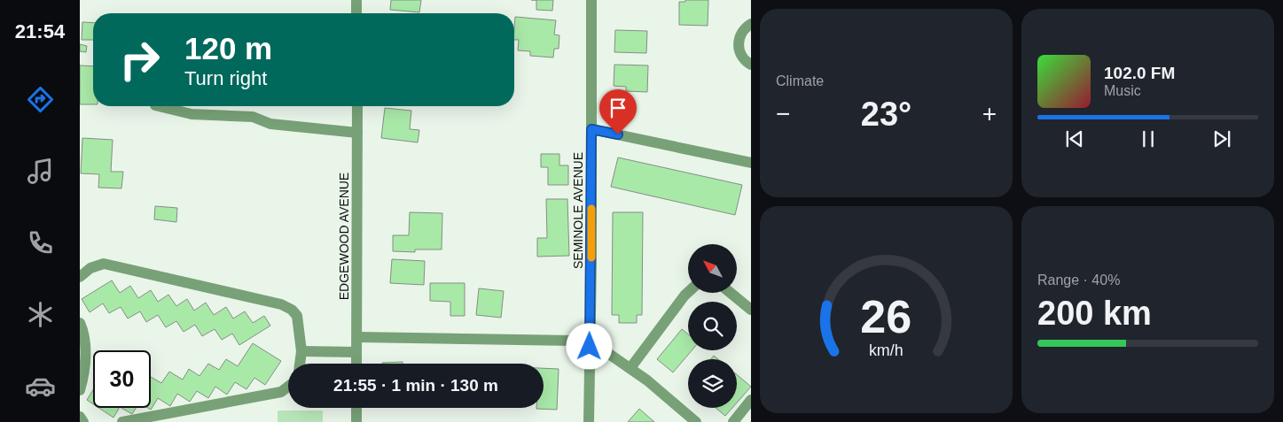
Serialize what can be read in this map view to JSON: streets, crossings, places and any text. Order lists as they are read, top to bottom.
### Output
{
  "streets": {
    "street": ["SEMINOLE AVENUE", "EDGEWOOD AVENUE"]
  },
  "north": "top left",
  "page": {
    "tabs": "21:54",
    "tile": [
      "Climate",
      ["Range · 40%", "200 km"]
    ],
    "turn": ["120 m", "Turn right"],
    "song": ["102.0 FM", "Music"],
    "heat": ["−", "23°", "+"],
    "limit": "30",
    "trip": "21:55 · 1 min · 130 m",
    "gauge": ["26", "km/h"]
  }
}
